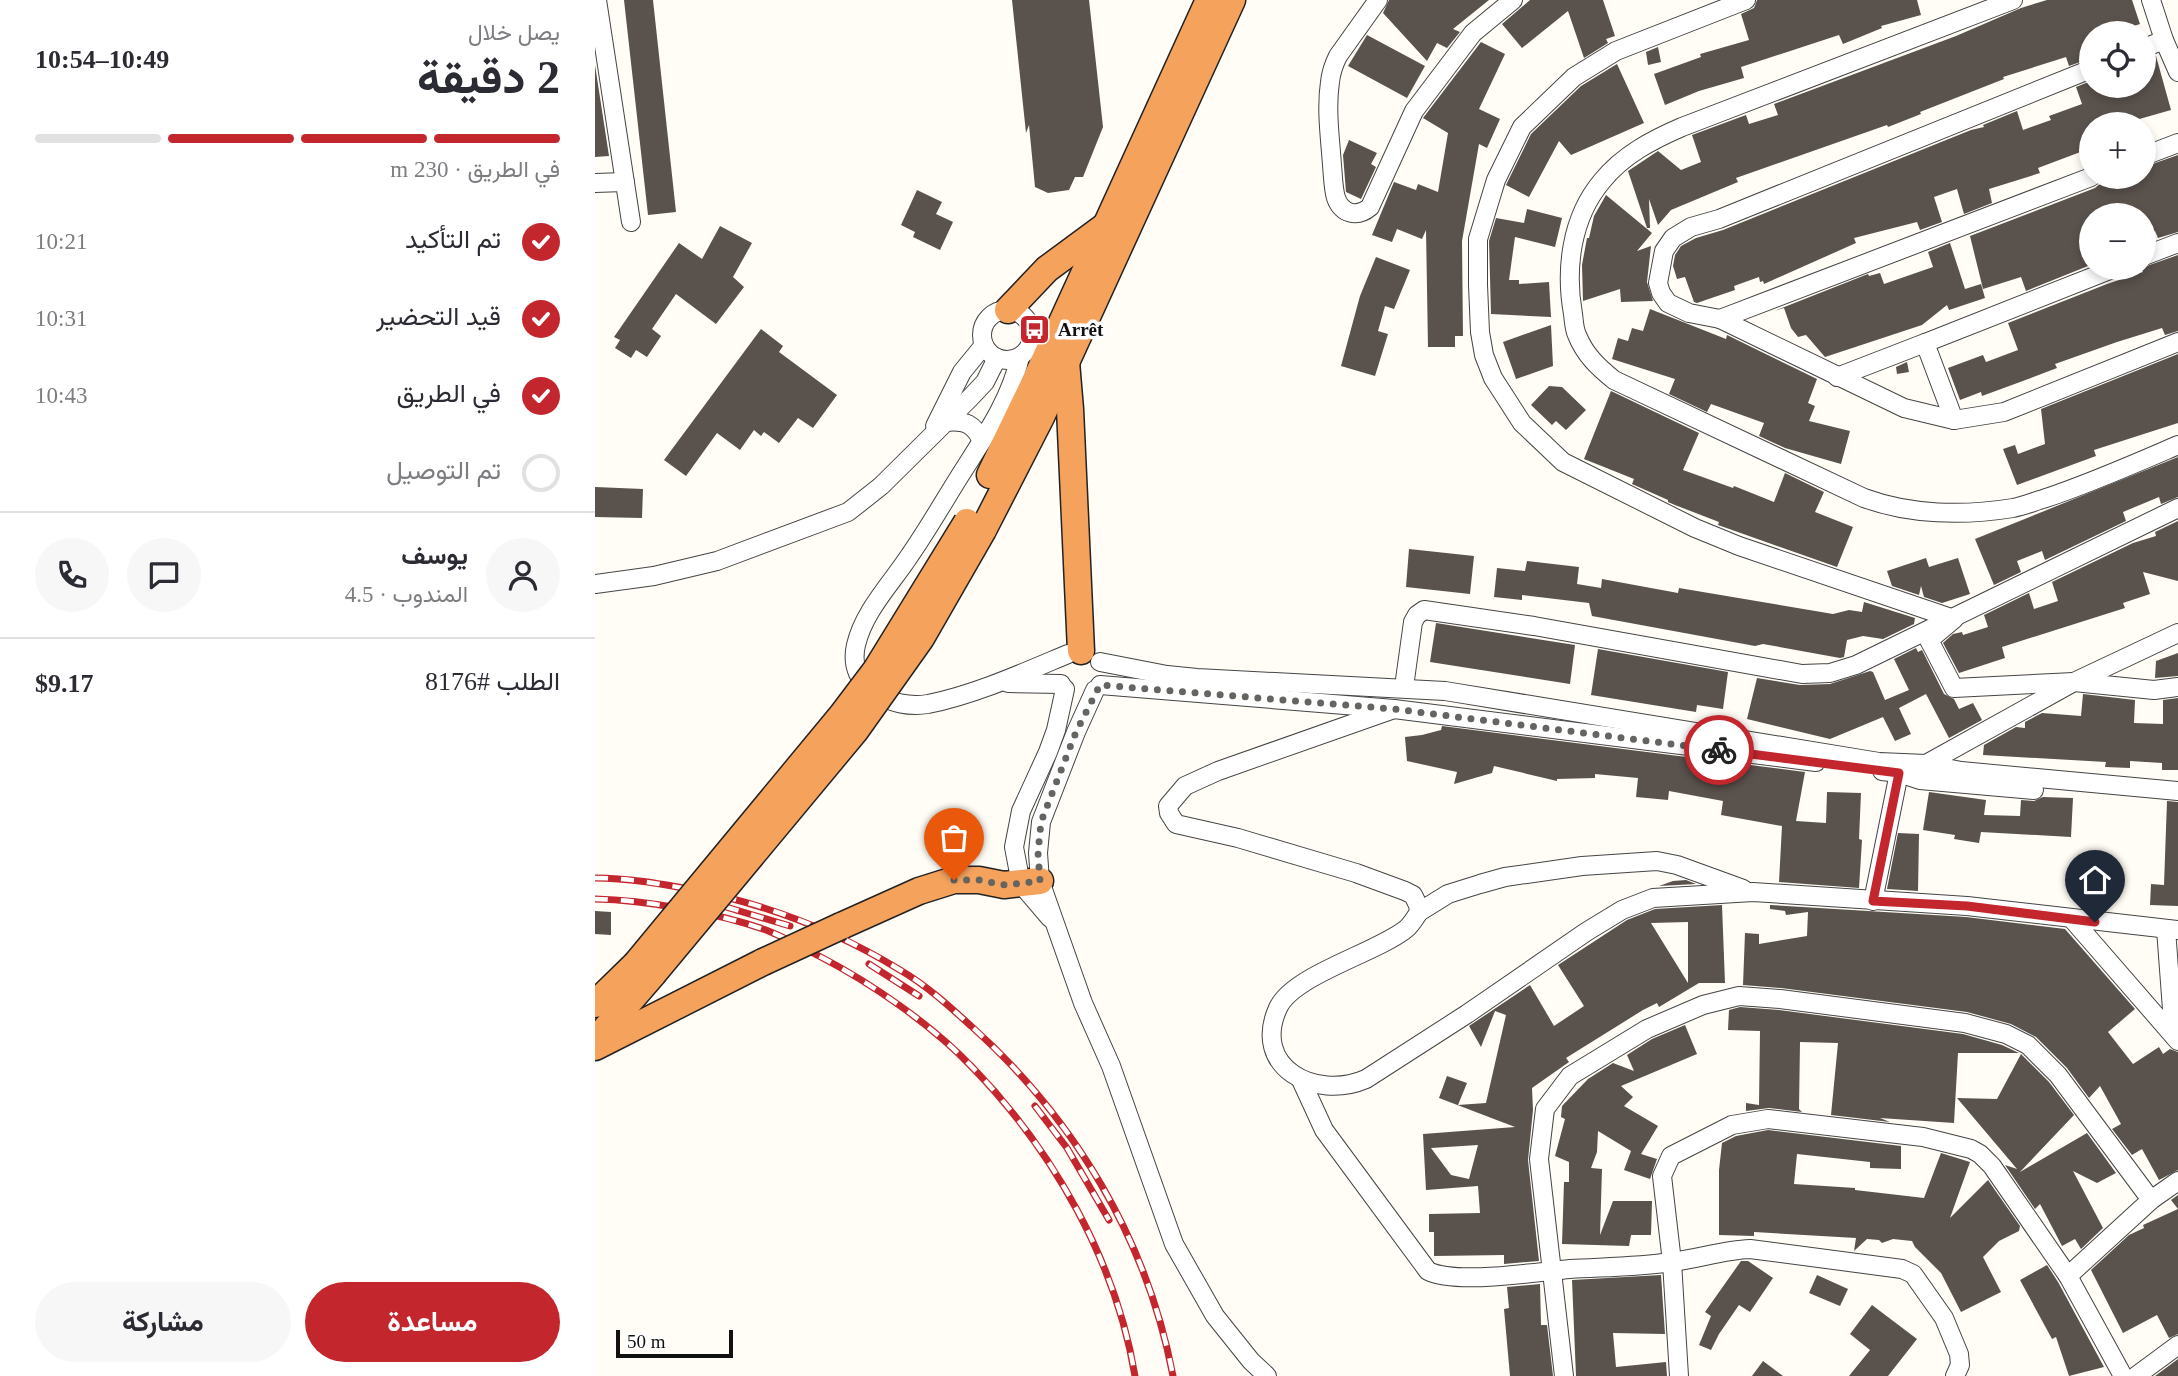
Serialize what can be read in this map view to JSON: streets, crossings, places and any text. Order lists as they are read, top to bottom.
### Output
{
  "places": {
    "bus stop": ["Arrêt"]
  },
  "scale_bar": "50 m",
  "page": {
    "heading": ["2 دقيقة", "يصل خلال", "10:49–10:54"],
    "panel": [
      "يوسف",
      "المندوب · 4.5",
      "الطلب #8176",
      "$9.17"
    ],
    "map_buttons": ["+", "−"],
    "bar": "في الطريق · 230 m",
    "list": [
      ["تم التأكيد", "10:21"],
      ["قيد التحضير", "10:31"],
      ["في الطريق", "10:43"],
      "تم التوصيل"
    ],
    "buttons": ["مساعدة", "مشاركة"],
    "scale": "50 m"
  }
}
